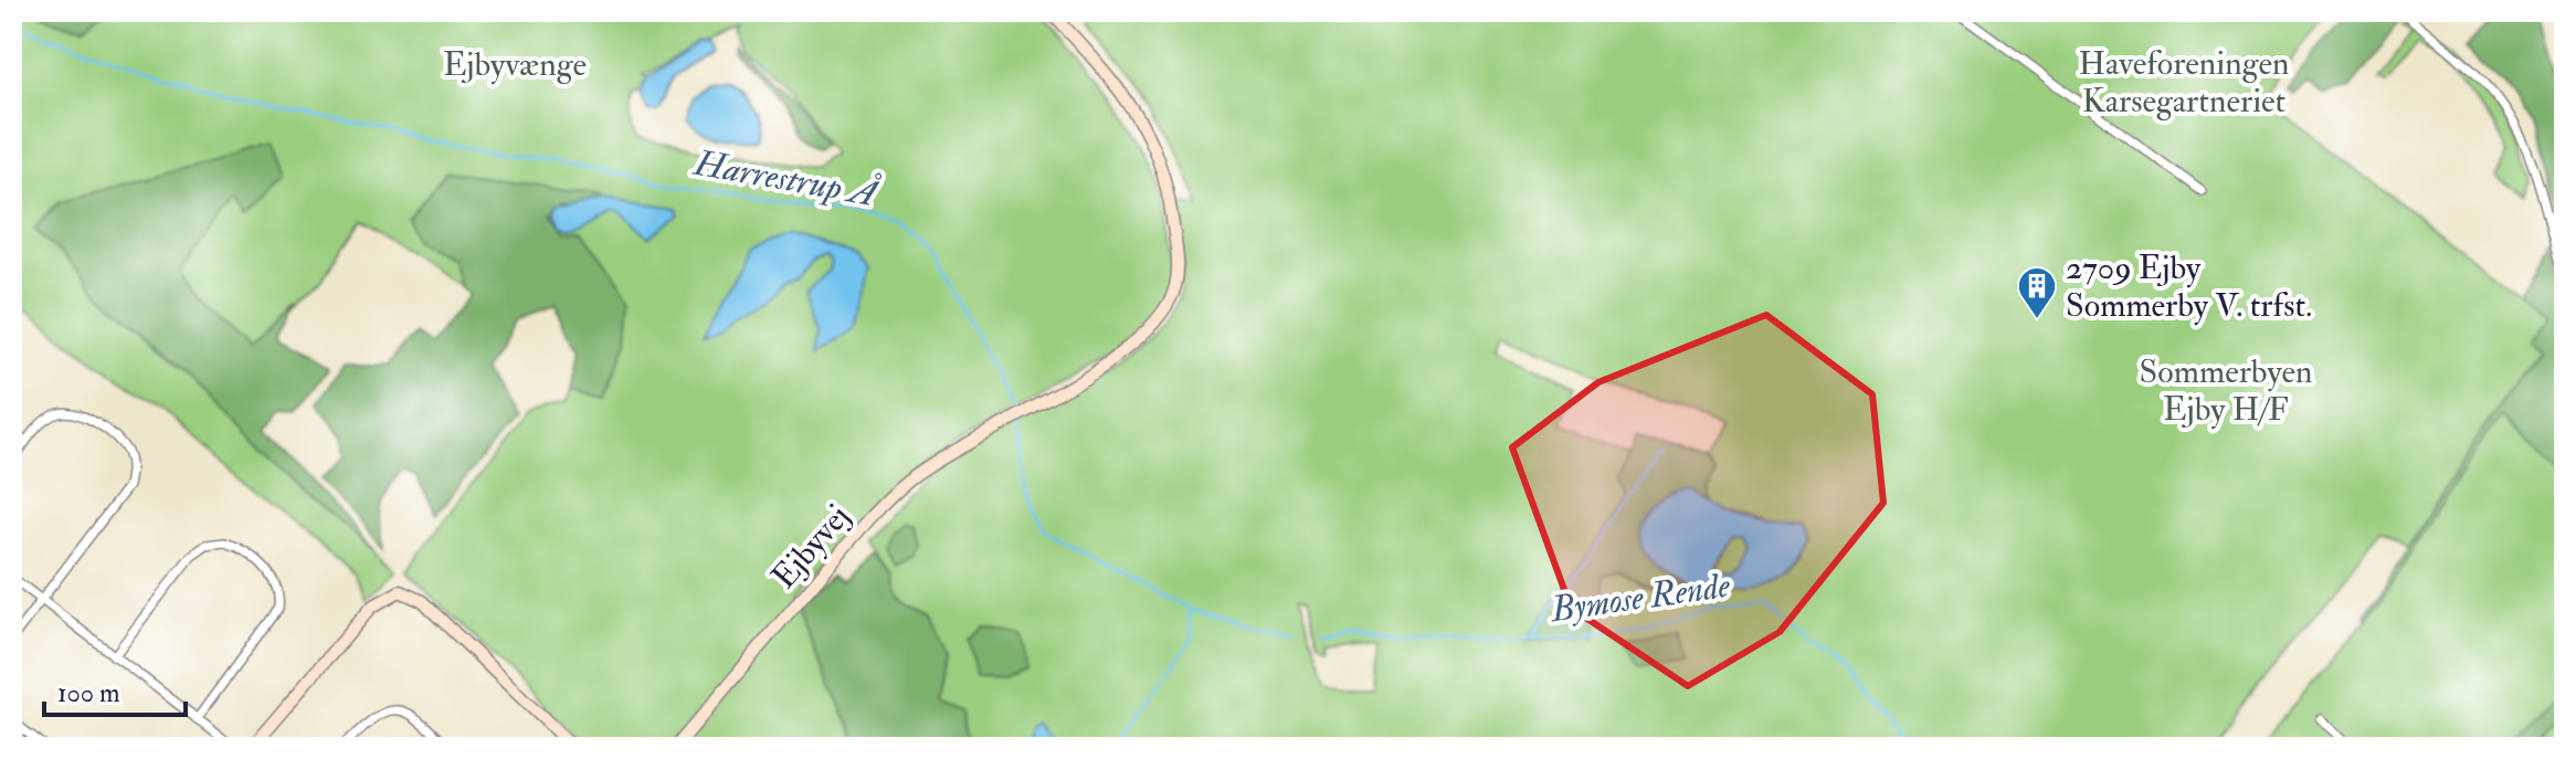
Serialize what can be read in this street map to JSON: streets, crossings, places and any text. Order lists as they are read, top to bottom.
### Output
{
  "streets": {
    "street": ["Ejbyvej"]
  },
  "water": ["Harrestrup Å", "Bymose Rende"],
  "parks": ["Haveforeningen Karsegartneriet", "Ejbyvænge", "Sommerbyen Ejby H/F"],
  "places": {
    "building": ["2709 Ejby Sommerby V. trfst."]
  },
  "scale_bar": "100 m"
}
